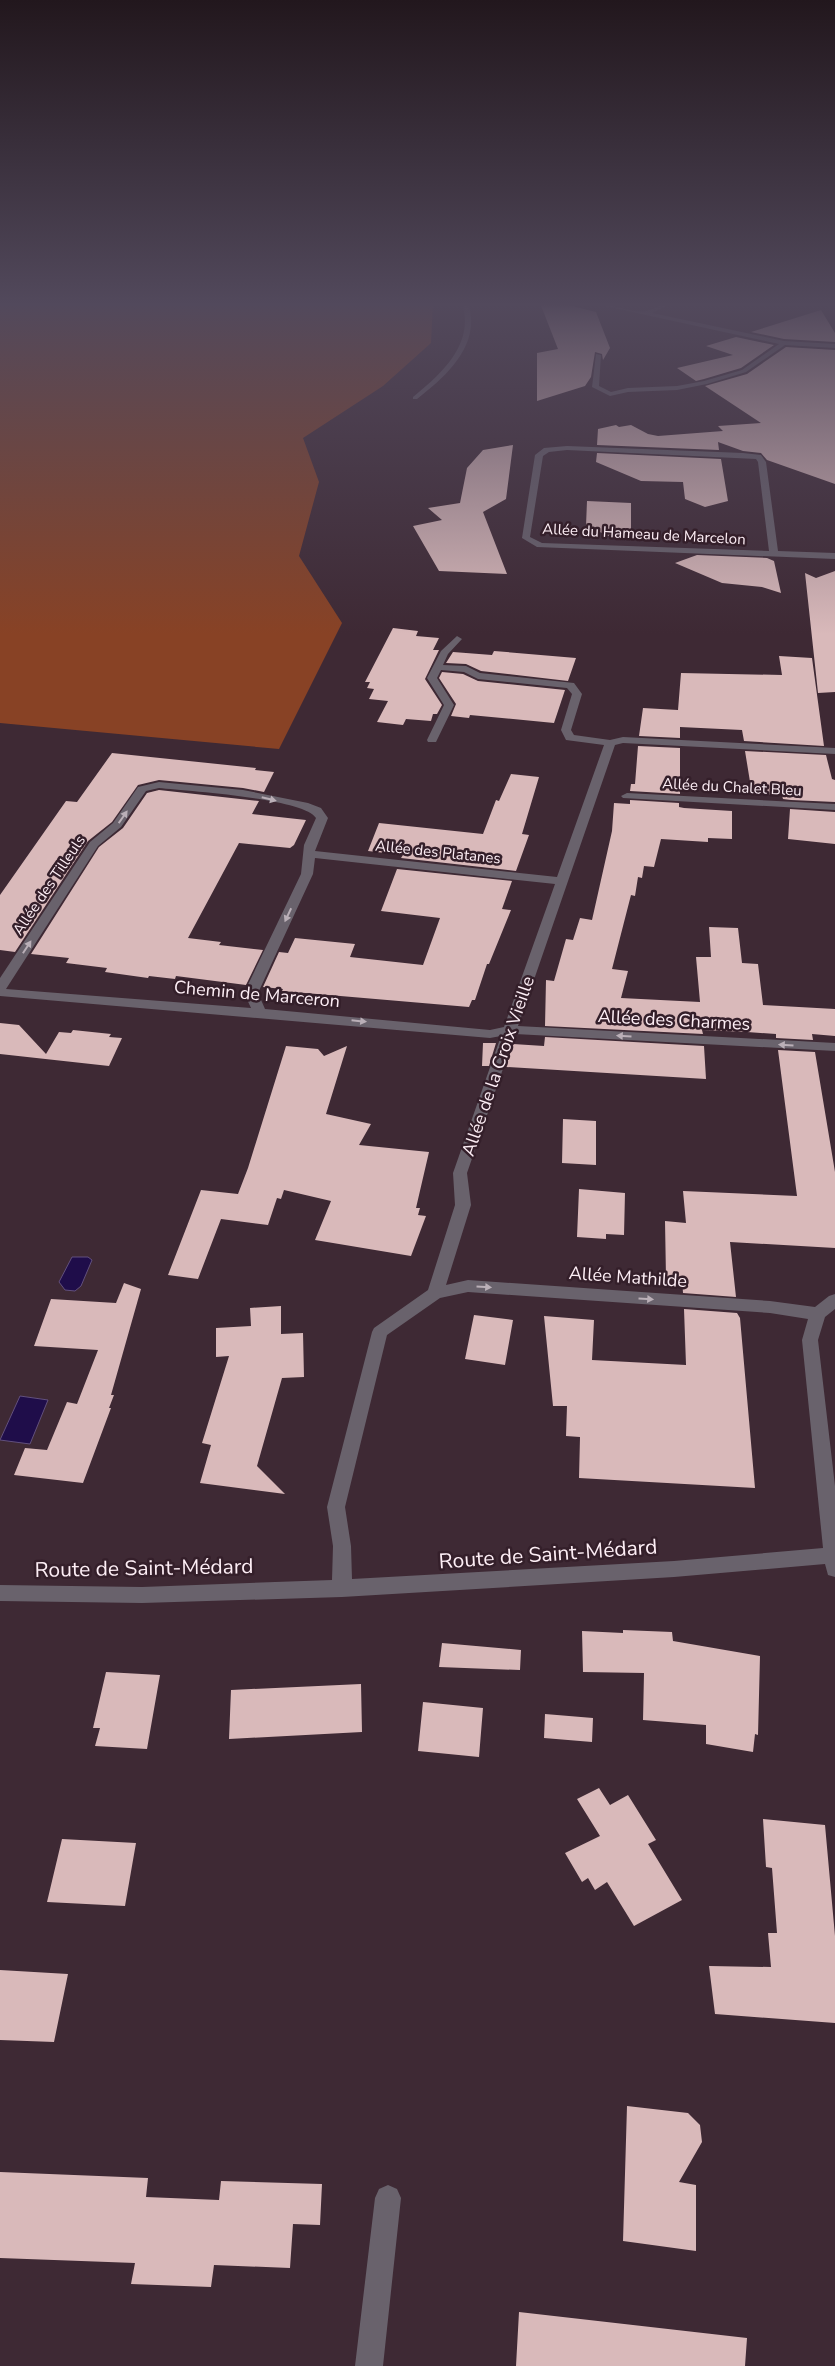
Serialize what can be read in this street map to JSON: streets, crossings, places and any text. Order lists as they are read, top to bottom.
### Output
{
  "streets": {
    "street": [
      "Allée du Hameau de Marcelon",
      "Allée du Chalet Bleu",
      "Allée des Platanes",
      "Allée des Tilleuls",
      "Chemin de Marceron",
      "Allée des Charmes",
      "Allée de la Croix Vieille",
      "Allée Mathilde",
      "Route de Saint-Médard"
    ]
  },
  "crossings": [
    ["Allée des Platanes", "Allée des Tilleuls"],
    ["Allée des Platanes", "Allée de la Croix Vieille"],
    ["Allée des Tilleuls", "Chemin de Marceron"],
    ["Chemin de Marceron", "Allée des Charmes"],
    ["Chemin de Marceron", "Allée de la Croix Vieille"],
    ["Allée des Charmes", "Allée de la Croix Vieille"],
    ["Allée de la Croix Vieille", "Allée Mathilde"],
    ["Allée Mathilde", "Route de Saint-Médard"]
  ],
  "one_way": ["Chemin de Marceron", "Allée des Charmes", "Allée Mathilde"]
}
